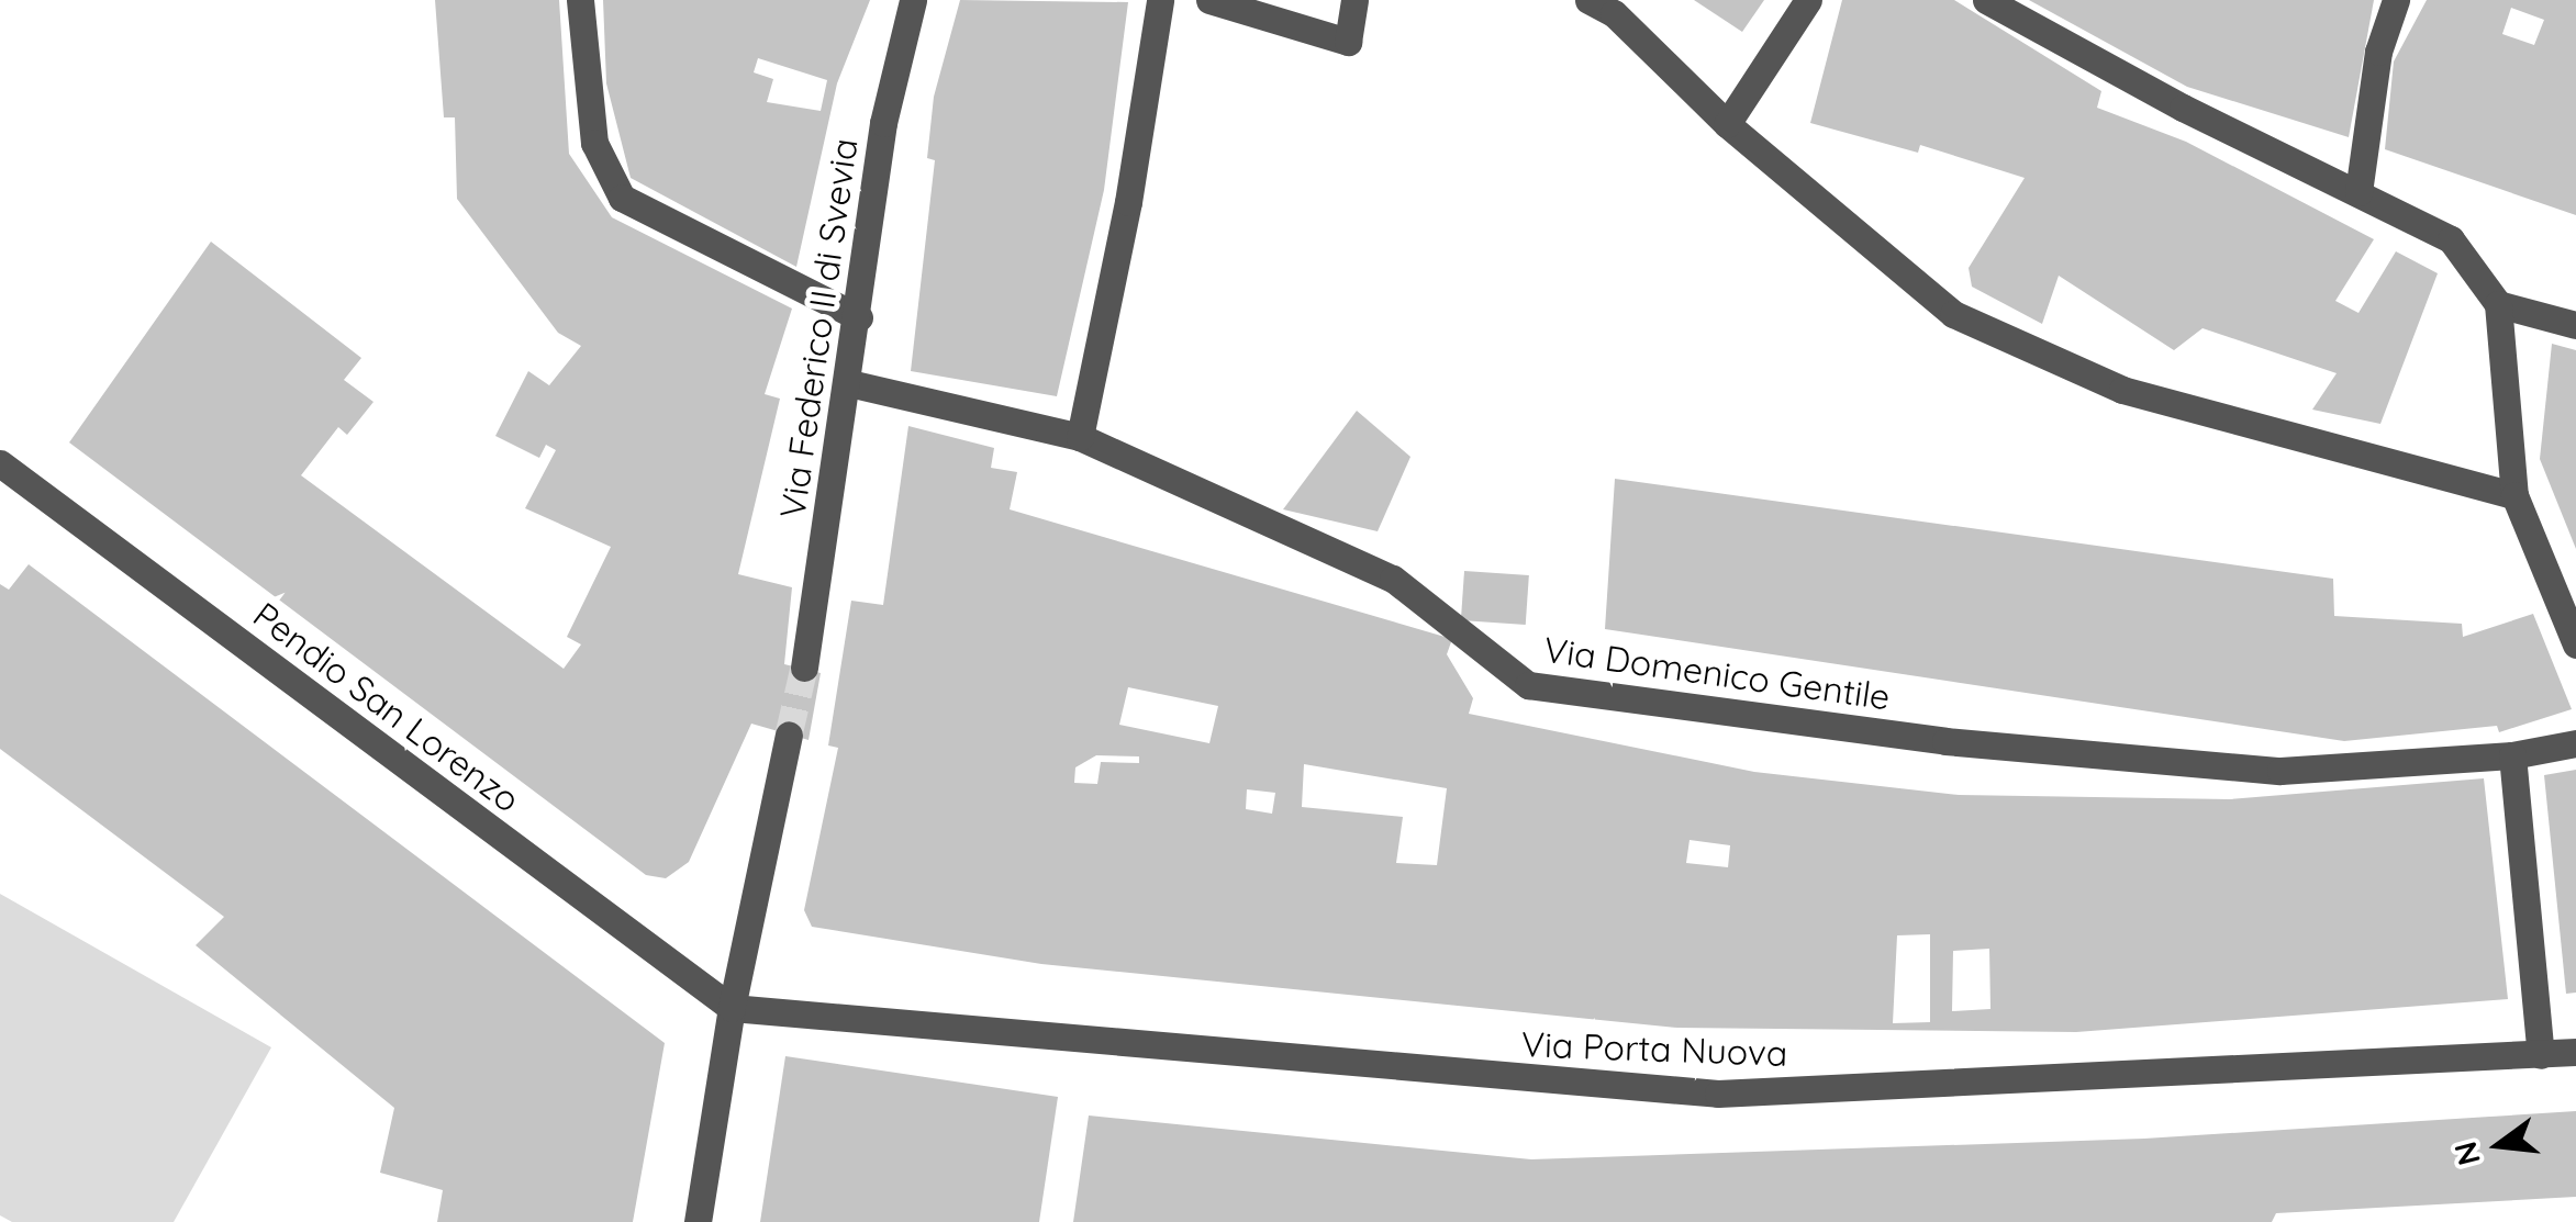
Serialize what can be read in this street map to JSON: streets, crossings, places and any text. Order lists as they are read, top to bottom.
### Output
{
  "streets": {
    "street": [
      "Via Federico II di Svevia",
      "Via Domenico Gentile",
      "Pendio San Lorenzo",
      "Via Porta Nuova"
    ]
  },
  "crossings": [
    ["Via Federico II di Svevia", "Via Domenico Gentile"],
    ["Pendio San Lorenzo", "Via Porta Nuova"]
  ],
  "north": "left"
}
